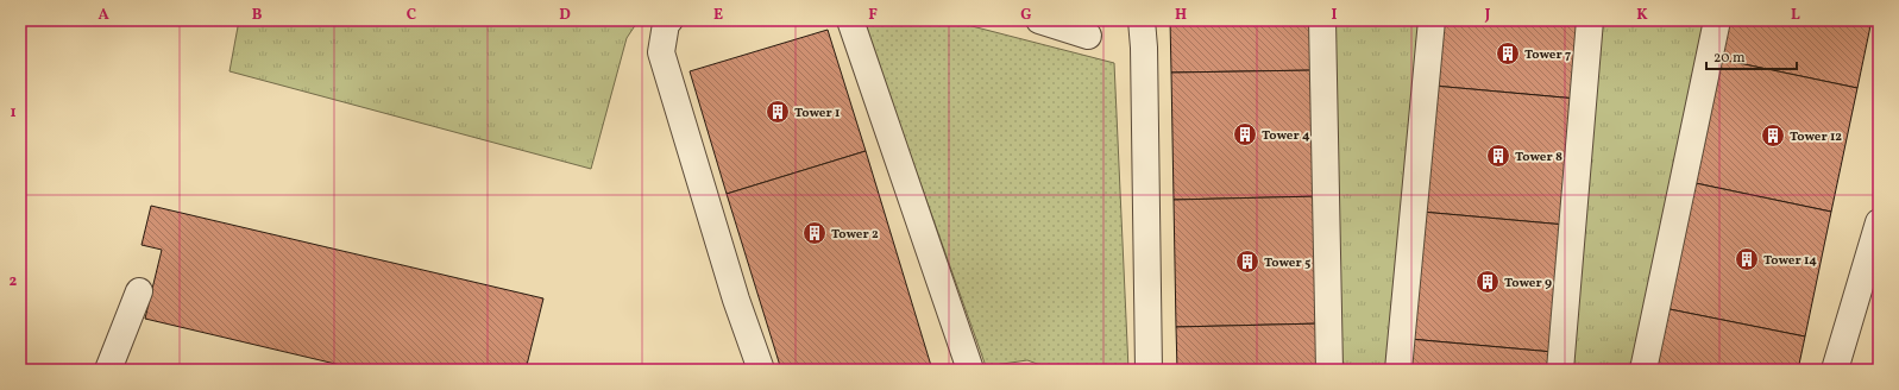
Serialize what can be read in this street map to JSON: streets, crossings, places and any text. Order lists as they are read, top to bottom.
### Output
{
  "places": {
    "building": [
      "Tower 7",
      "Tower 1",
      "Tower 4",
      "Tower 12",
      "Tower 8",
      "Tower 2",
      "Tower 14",
      "Tower 5",
      "Tower 9"
    ]
  },
  "scale_bar": "20 m",
  "grid": {
    "columns": [
      "A",
      "B",
      "C",
      "D",
      "E",
      "F",
      "G",
      "H",
      "I",
      "J",
      "K",
      "L"
    ],
    "rows": ["1", "2"]
  }
}
